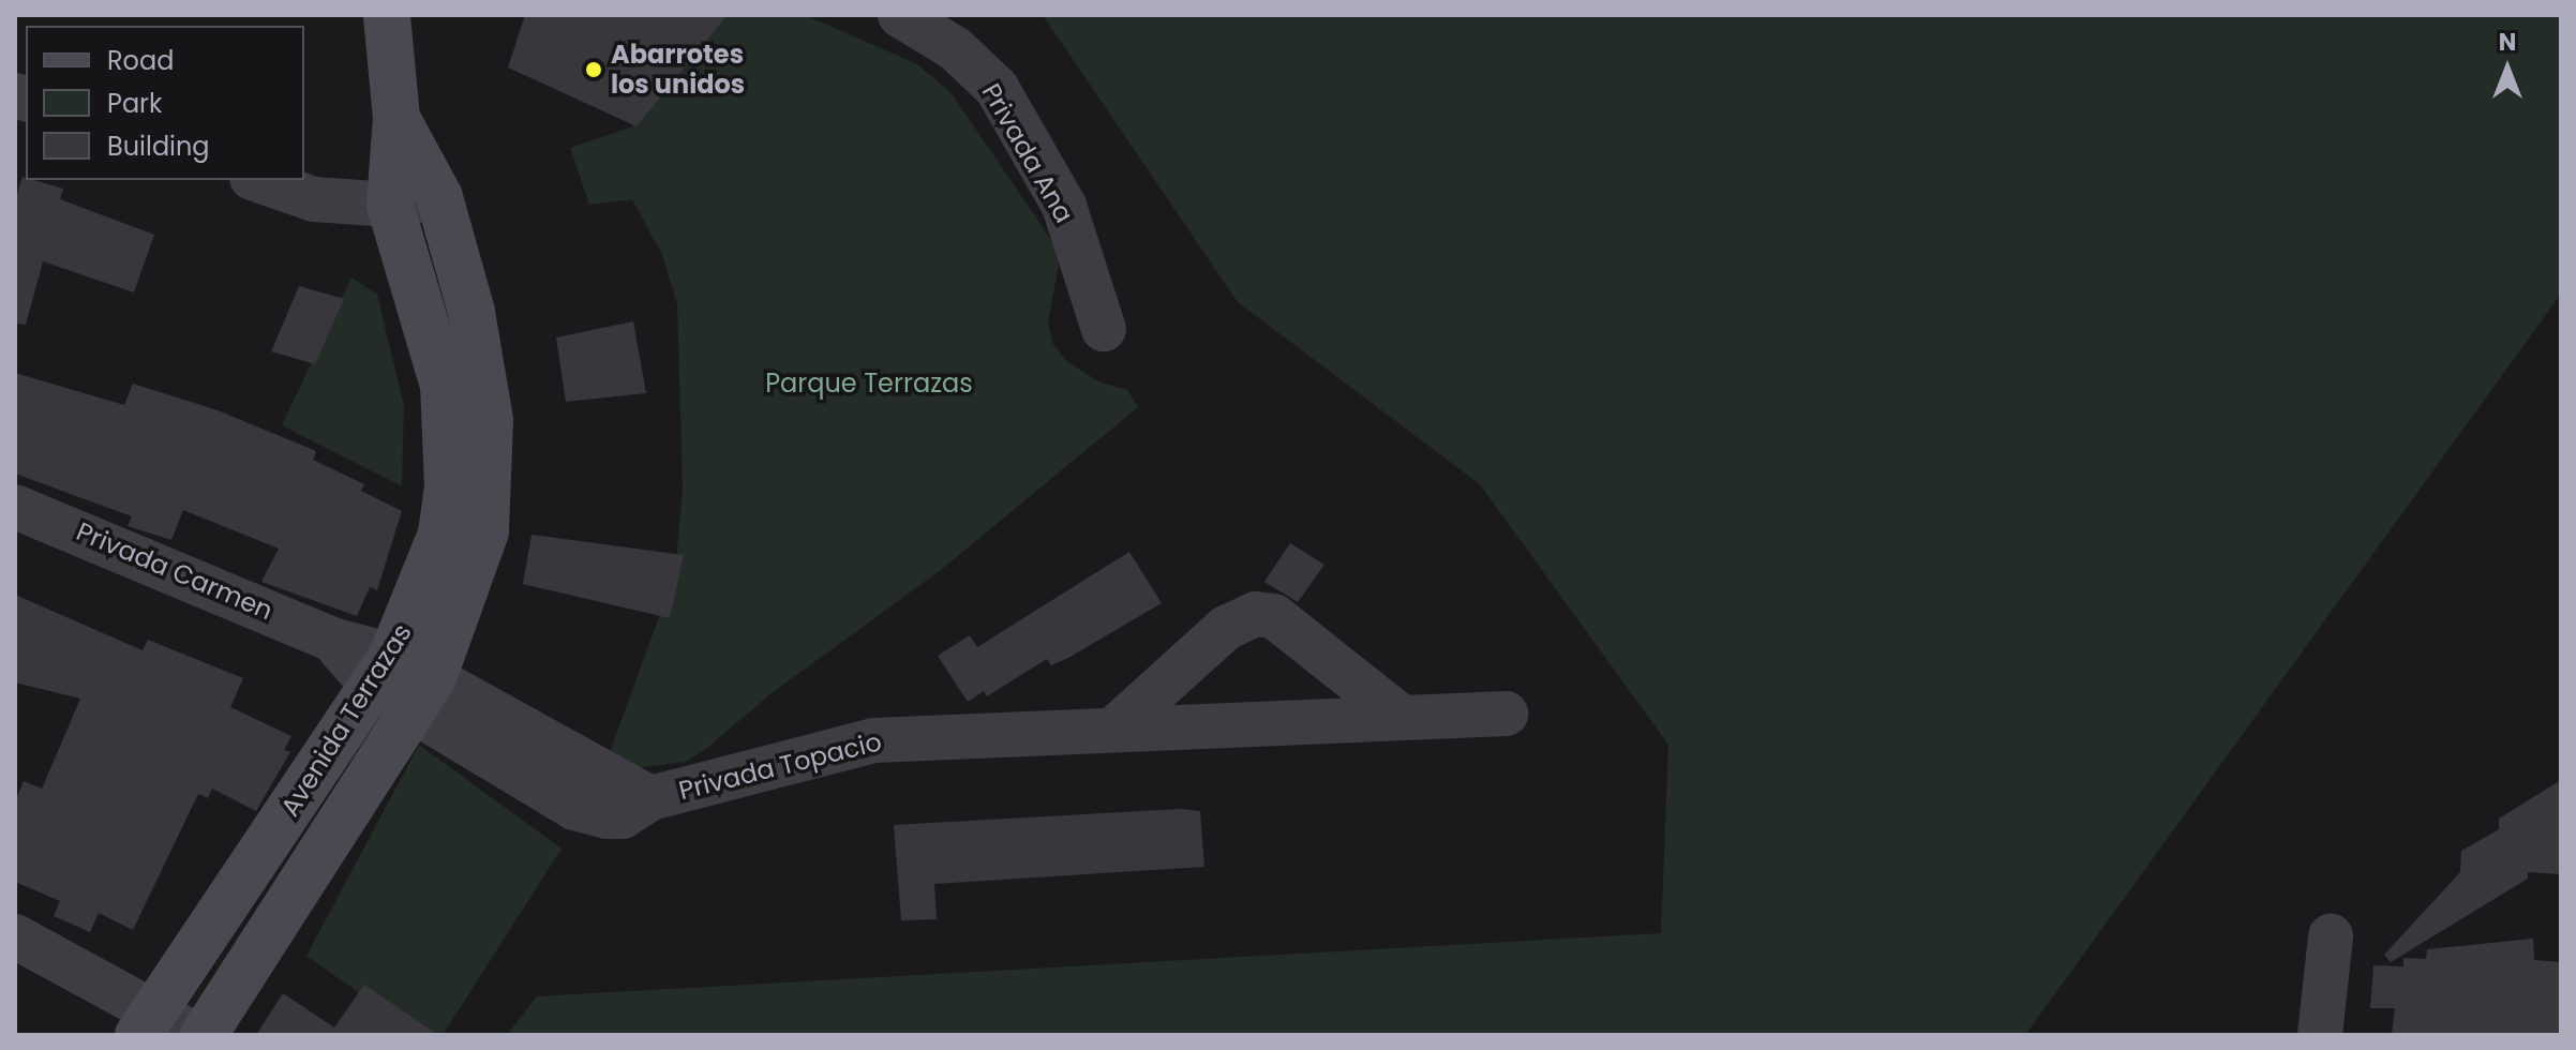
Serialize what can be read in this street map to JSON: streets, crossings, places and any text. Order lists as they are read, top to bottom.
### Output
{
  "streets": {
    "street": [
      "Privada Ana",
      "Privada Carmen",
      "Avenida Terrazas",
      "Privada Topacio"
    ]
  },
  "crossings": [
    ["Privada Carmen", "Avenida Terrazas"],
    ["Privada Carmen", "Privada Topacio"],
    ["Avenida Terrazas", "Privada Topacio"]
  ],
  "parks": ["Parque Terrazas"],
  "places": ["Abarrotes los unidos"],
  "legend": ["Road", "Park", "Building"],
  "north": "top"
}
